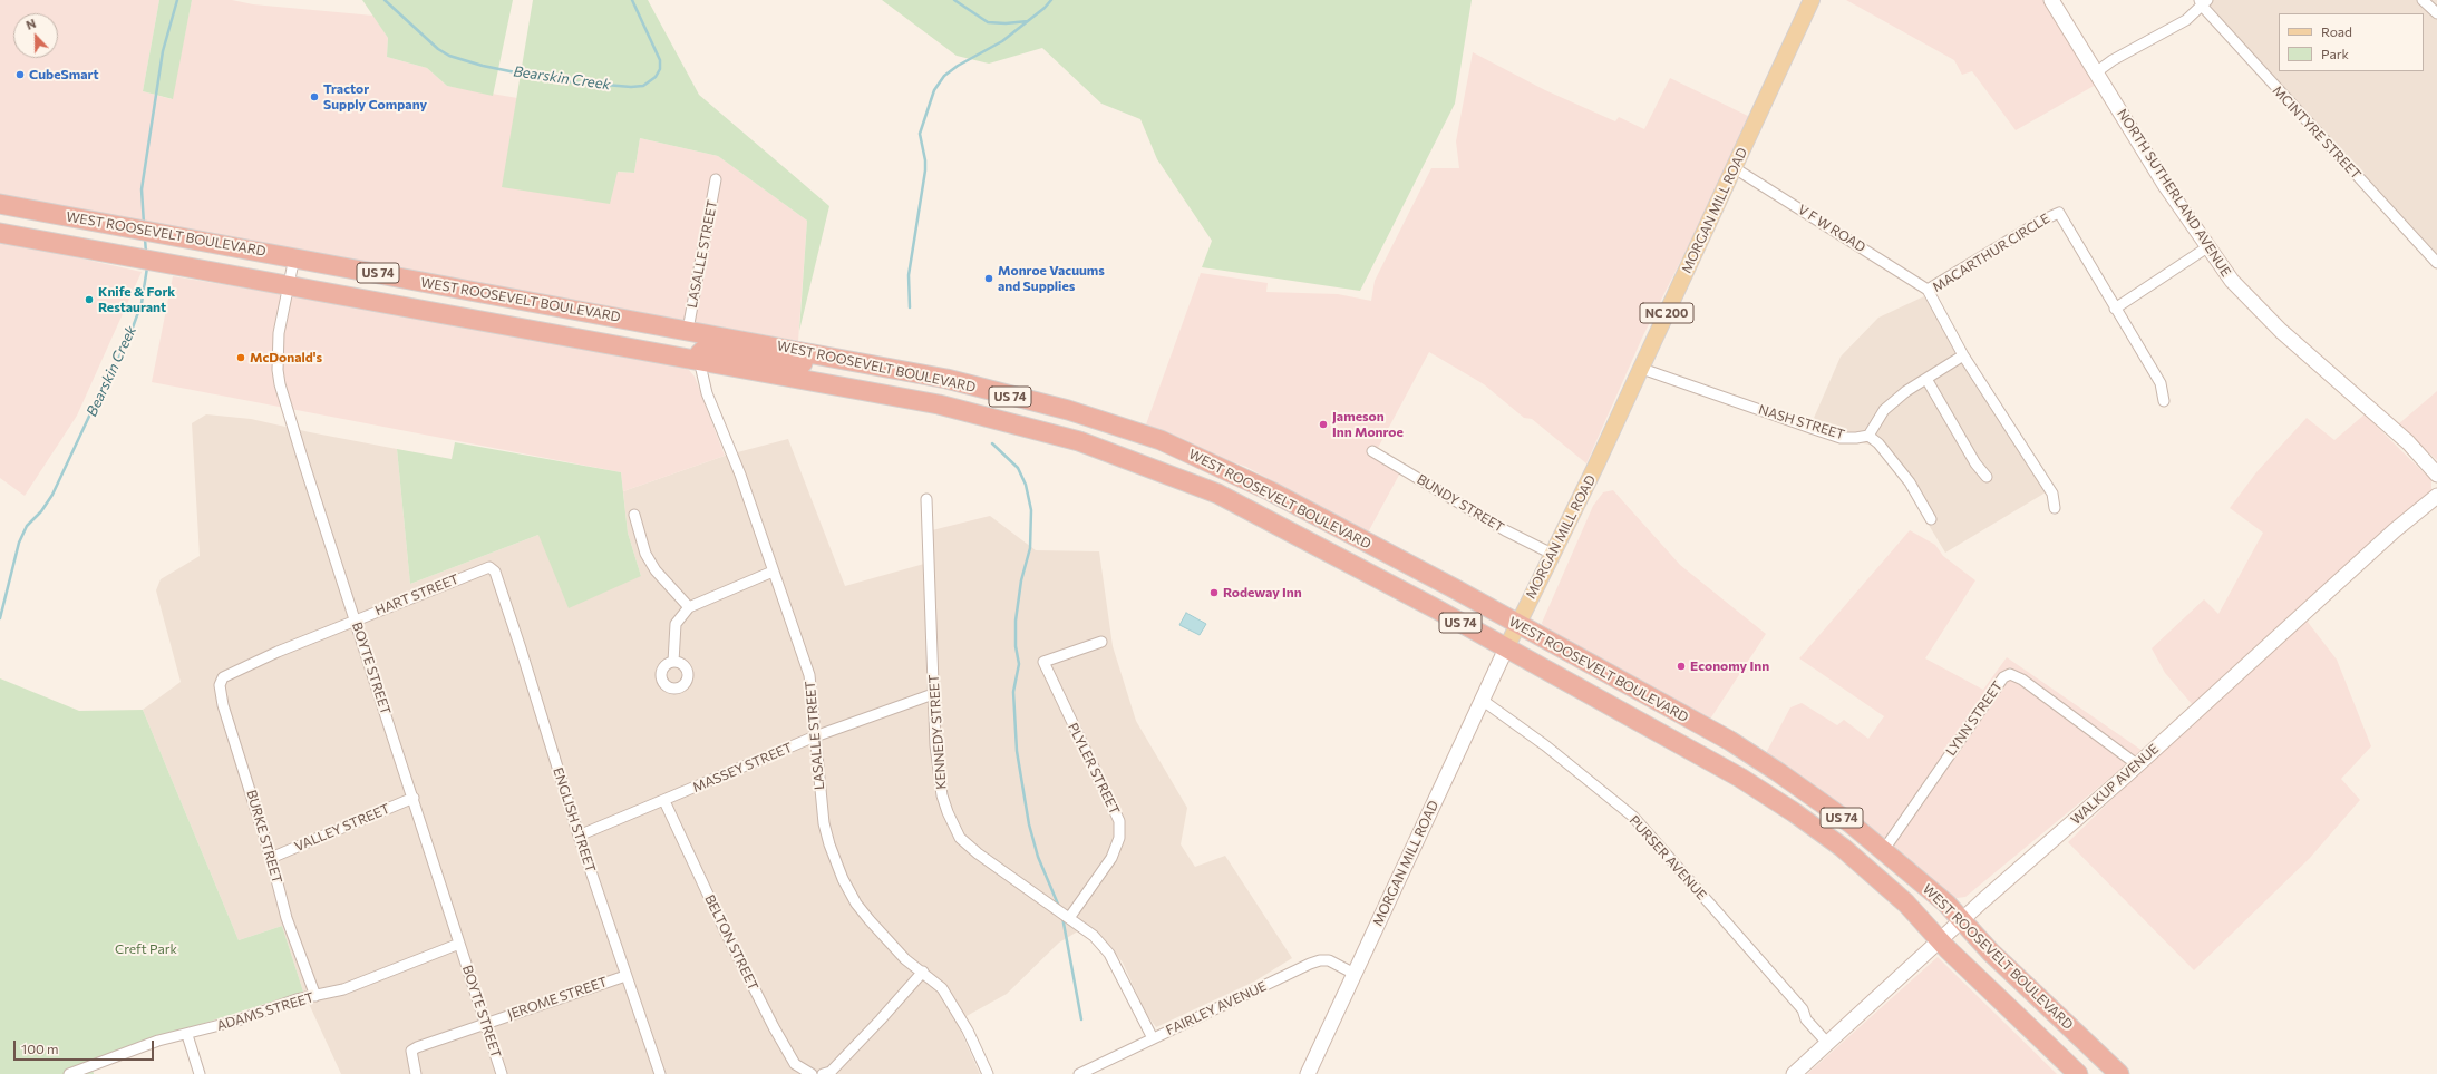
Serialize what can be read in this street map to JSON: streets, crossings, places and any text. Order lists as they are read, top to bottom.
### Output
{
  "streets": {
    "highway": ["WEST ROOSEVELT BOULEVARD", "US 74"],
    "main road": ["MORGAN MILL ROAD", "NC 200"],
    "street": [
      "MCINTYRE STREET",
      "NORTH SUTHERLAND AVENUE",
      "V F W ROAD",
      "MACARTHUR CIRCLE",
      "LASALLE STREET",
      "NASH STREET",
      "BUNDY STREET",
      "HART STREET",
      "BOYTE STREET",
      "LYNN STREET",
      "KENNEDY STREET",
      "MASSEY STREET",
      "PLYLER STREET",
      "WALKUP AVENUE",
      "ENGLISH STREET",
      "VALLEY STREET",
      "BURKE STREET",
      "PURSER AVENUE",
      "BELTON STREET",
      "JEROME STREET",
      "FAIRLEY AVENUE",
      "ADAMS STREET"
    ]
  },
  "crossings": [
    ["MORGAN MILL ROAD", "V F W ROAD"],
    ["MORGAN MILL ROAD", "WEST ROOSEVELT BOULEVARD"],
    ["MORGAN MILL ROAD", "NASH STREET"],
    ["MORGAN MILL ROAD", "BUNDY STREET"],
    ["MORGAN MILL ROAD", "PURSER AVENUE"],
    ["MORGAN MILL ROAD", "FAIRLEY AVENUE"],
    ["V F W ROAD", "MACARTHUR CIRCLE"],
    ["WEST ROOSEVELT BOULEVARD", "LASALLE STREET"],
    ["WEST ROOSEVELT BOULEVARD", "BOYTE STREET"],
    ["WEST ROOSEVELT BOULEVARD", "LYNN STREET"],
    ["WEST ROOSEVELT BOULEVARD", "WALKUP AVENUE"],
    ["LASALLE STREET", "MASSEY STREET"],
    ["HART STREET", "BOYTE STREET"],
    ["HART STREET", "ENGLISH STREET"],
    ["HART STREET", "BURKE STREET"],
    ["BOYTE STREET", "VALLEY STREET"],
    ["BOYTE STREET", "JEROME STREET"],
    ["BOYTE STREET", "ADAMS STREET"],
    ["LYNN STREET", "WALKUP AVENUE"],
    ["KENNEDY STREET", "MASSEY STREET"],
    ["KENNEDY STREET", "PLYLER STREET"],
    ["KENNEDY STREET", "FAIRLEY AVENUE"],
    ["MASSEY STREET", "ENGLISH STREET"],
    ["MASSEY STREET", "BELTON STREET"],
    ["WALKUP AVENUE", "PURSER AVENUE"],
    ["ENGLISH STREET", "JEROME STREET"],
    ["VALLEY STREET", "BURKE STREET"],
    ["BURKE STREET", "ADAMS STREET"]
  ],
  "water": ["Bearskin Creek"],
  "parks": ["Creft Park"],
  "places": [
    "CubeSmart",
    "Tractor Supply Company",
    "Monroe Vacuums and Supplies",
    "Knife & Fork Restaurant",
    "McDonald's",
    "Jameson Inn Monroe",
    "Rodeway Inn",
    "Economy Inn"
  ],
  "legend": ["Road", "Park"],
  "scale_bar": "100 m",
  "north": "top"
}
